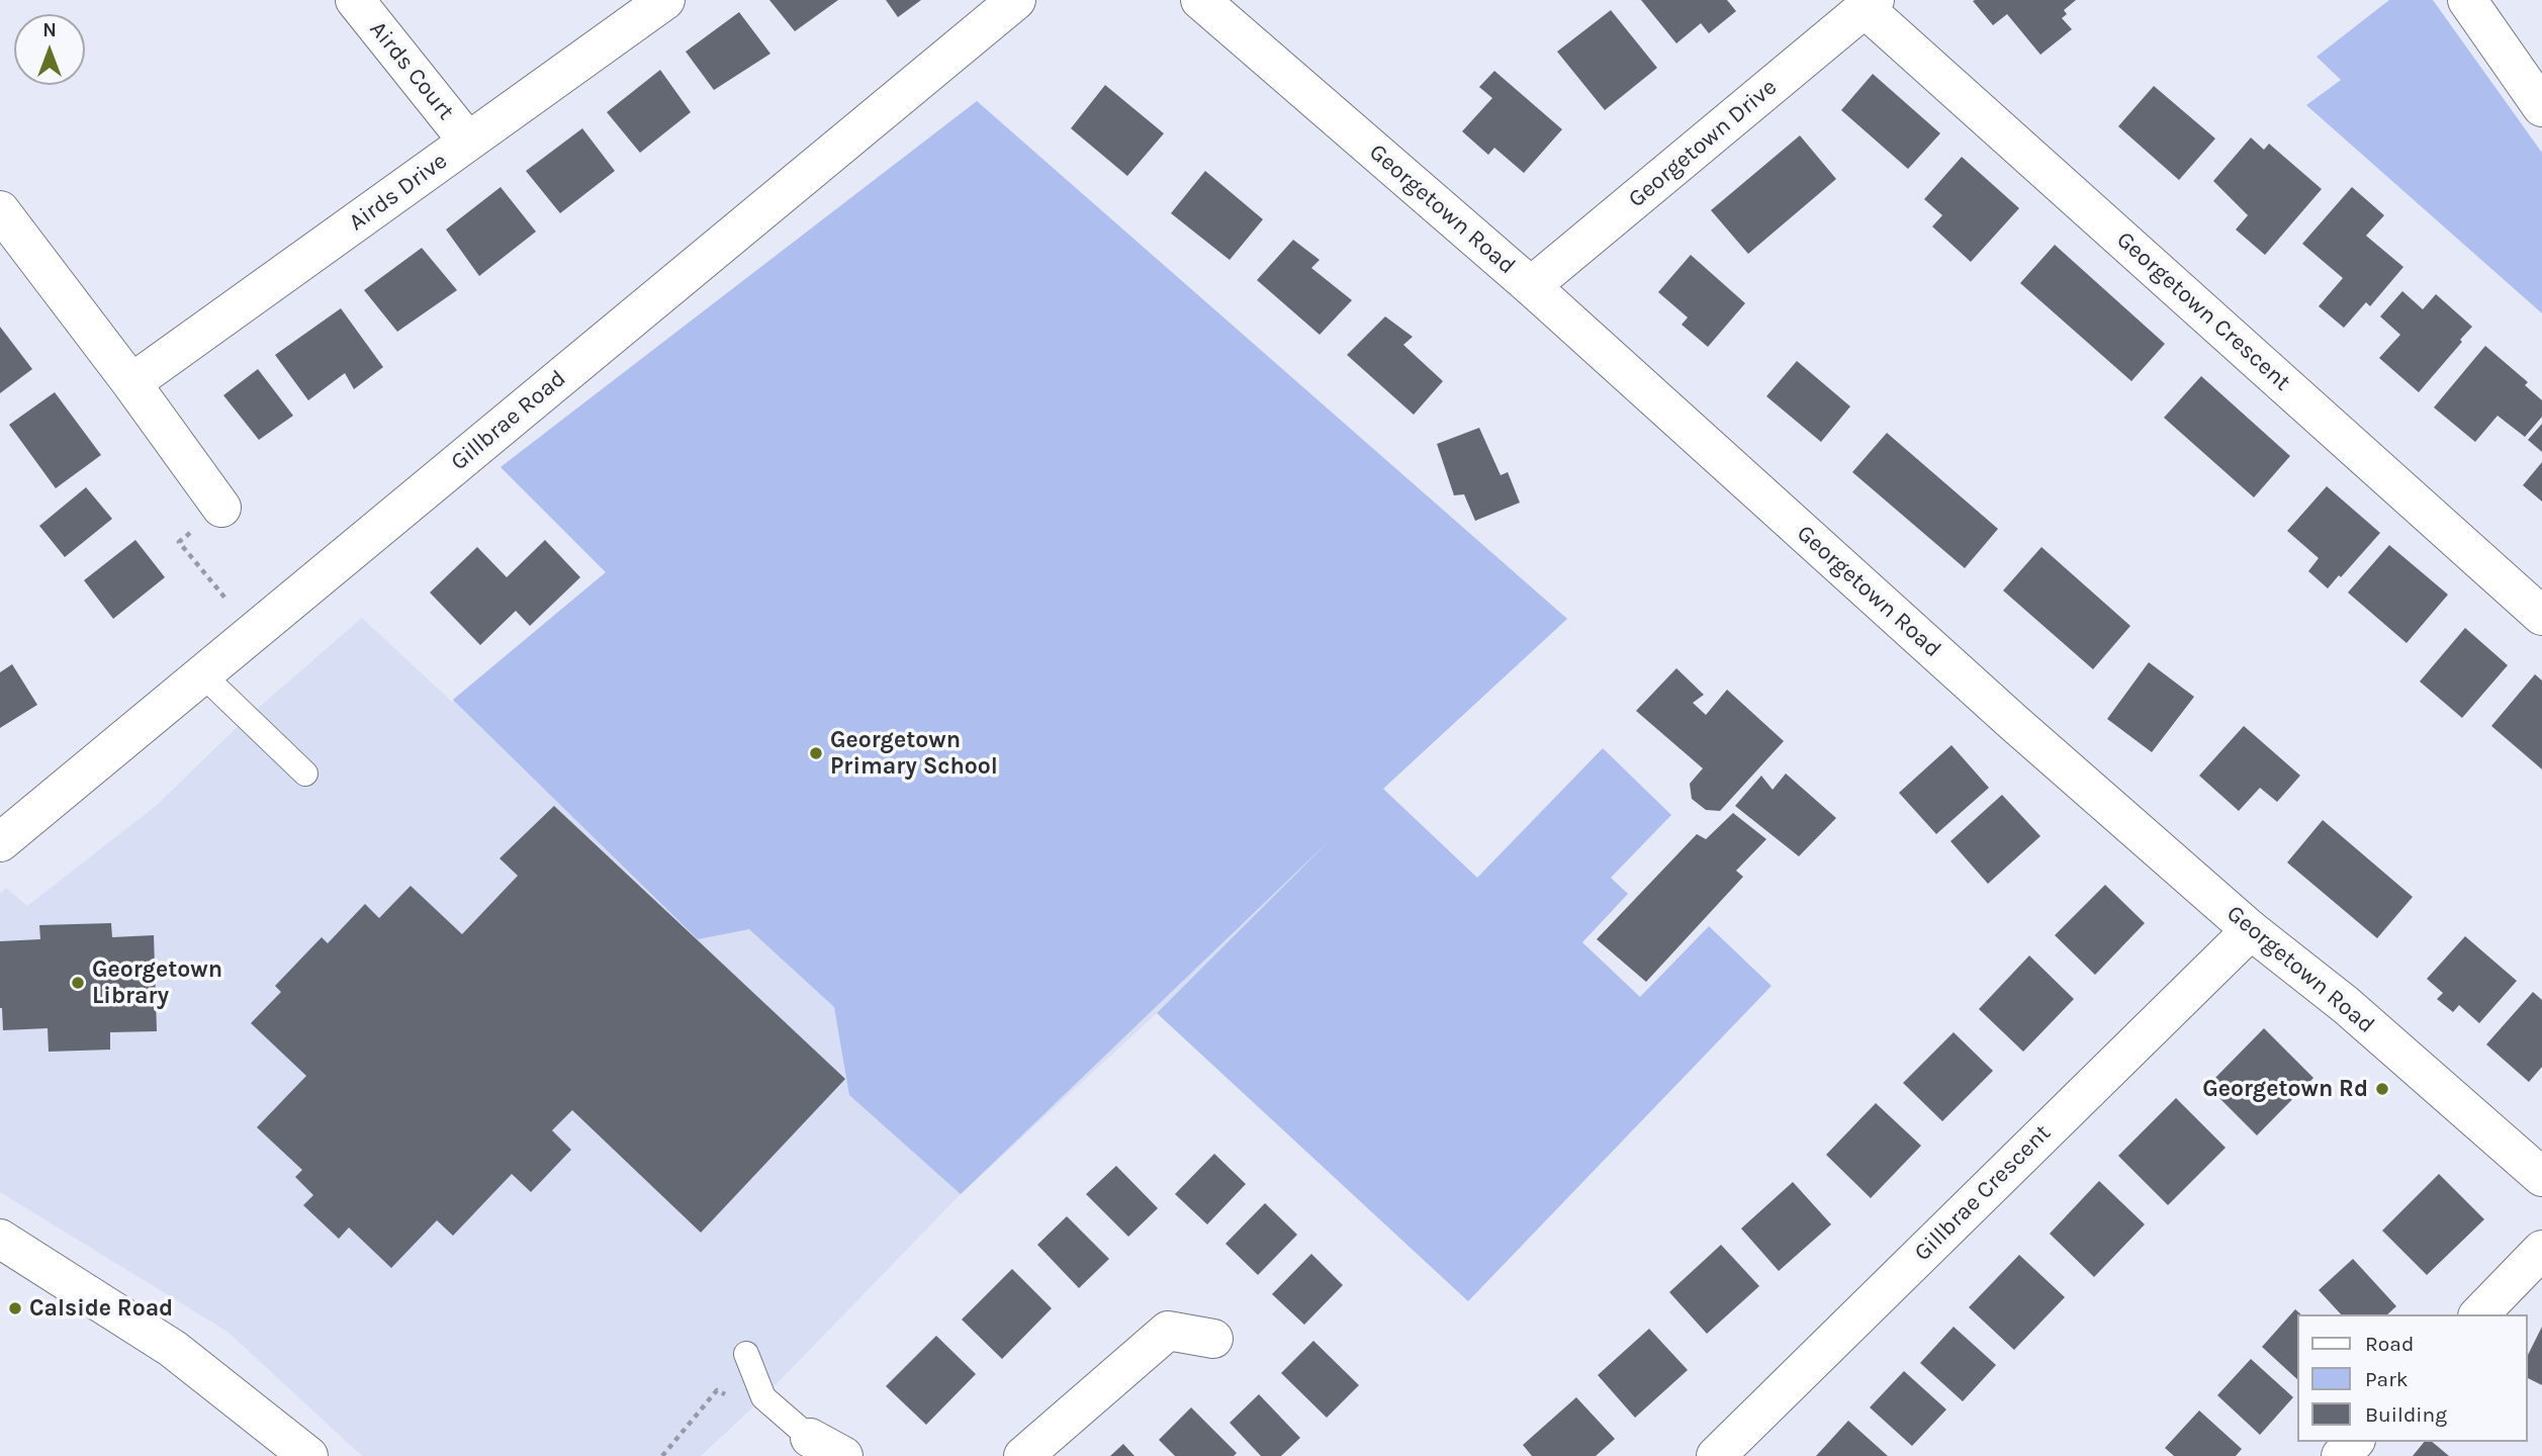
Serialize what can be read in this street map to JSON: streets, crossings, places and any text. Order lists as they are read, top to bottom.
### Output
{
  "streets": {
    "street": [
      "Airds Court",
      "Georgetown Drive",
      "Airds Drive",
      "Georgetown Road",
      "Georgetown Crescent",
      "Gillbrae Road",
      "Gillbrae Crescent"
    ]
  },
  "crossings": [
    ["Airds Court", "Airds Drive"],
    ["Georgetown Drive", "Georgetown Road"],
    ["Georgetown Drive", "Georgetown Crescent"],
    ["Georgetown Road", "Gillbrae Crescent"]
  ],
  "places": [
    "Georgetown Primary School",
    "Georgetown Library",
    "Georgetown Rd",
    "Calside Road"
  ],
  "legend": ["Road", "Park", "Building"],
  "north": "top"
}
